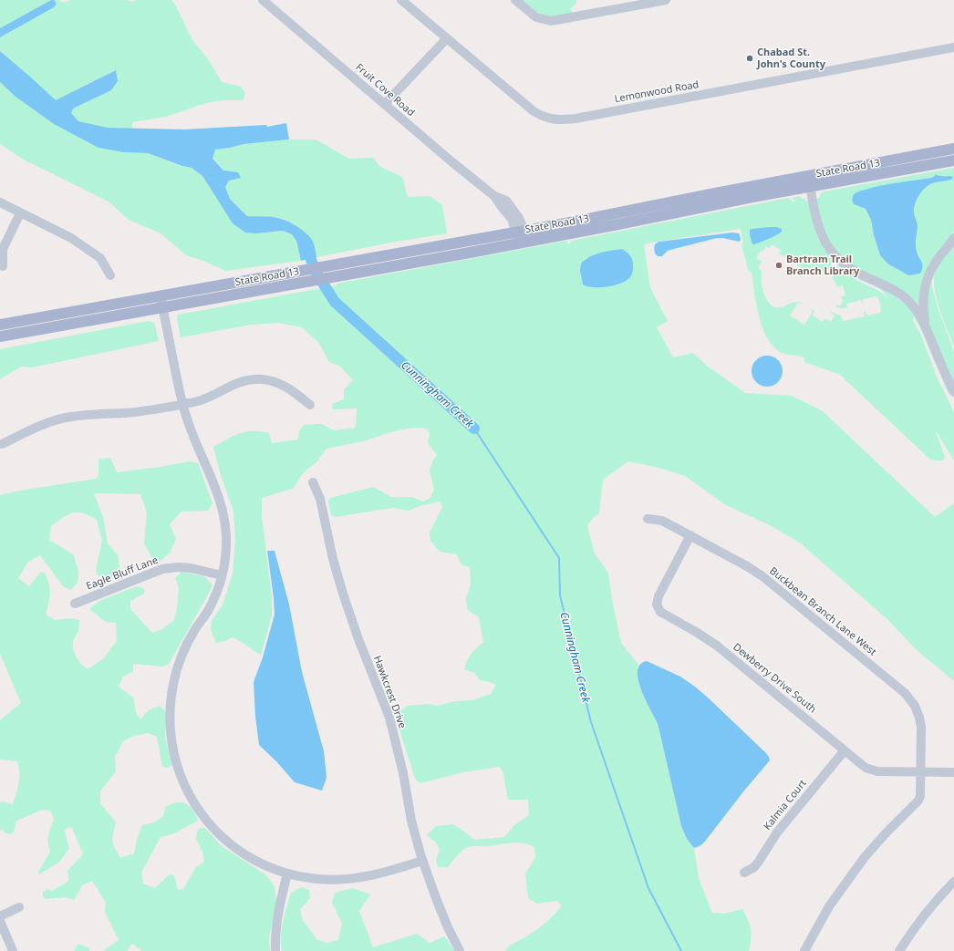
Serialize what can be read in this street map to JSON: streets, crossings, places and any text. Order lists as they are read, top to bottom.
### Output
{
  "streets": {
    "main road": ["State Road 13"],
    "street": [
      "Fruit Cove Road",
      "Lemonwood Road",
      "Eagle Bluff Lane",
      "Buckbean Branch Lane West",
      "Dewberry Drive South",
      "Hawkcrest Drive",
      "Kalmia Court"
    ]
  },
  "crossings": [
    ["Fruit Cove Road", "State Road 13"],
    ["Buckbean Branch Lane West", "Dewberry Drive South"],
    ["Dewberry Drive South", "Kalmia Court"]
  ],
  "water": ["Cunningham Creek"],
  "places": ["Chabad St. John's County", "Bartram Trail Branch Library"]
}
